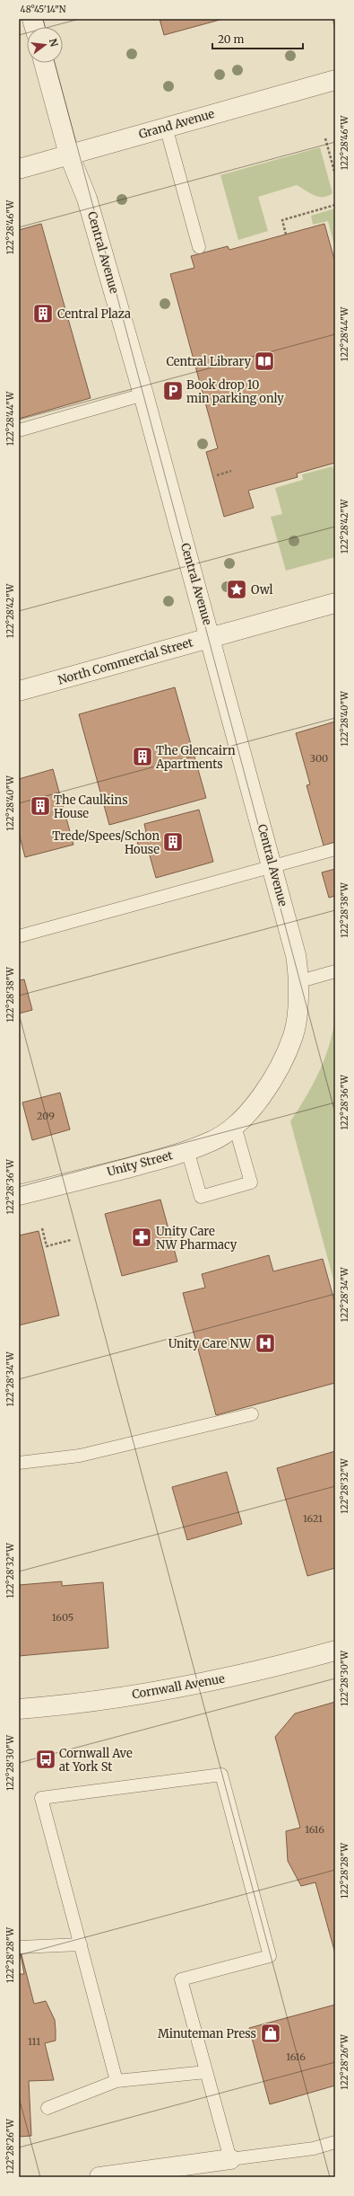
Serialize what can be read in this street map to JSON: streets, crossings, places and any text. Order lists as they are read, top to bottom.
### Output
{
  "streets": {
    "street": [
      "Grand Avenue",
      "Central Avenue",
      "North Commercial Street",
      "Unity Street",
      "Cornwall Avenue"
    ]
  },
  "crossings": [
    ["Grand Avenue", "Central Avenue"],
    ["Central Avenue", "North Commercial Street"],
    ["Central Avenue", "Unity Street"]
  ],
  "places": {
    "building": [
      "Central Plaza",
      "The Glencairn Apartments",
      "The Caulkins House",
      "Trede/Spees/Schon House"
    ],
    "library": ["Central Library"],
    "parking": ["Book drop 10 min parking only"],
    "place": ["Owl"],
    "pharmacy": ["Unity Care NW Pharmacy"],
    "hospital": ["Unity Care NW"],
    "bus stop": ["Cornwall Ave at York St"],
    "shop": ["Minuteman Press"]
  },
  "house_numbers": [
    "300",
    "209",
    "1621",
    "1605",
    "1616",
    "111",
    "1616"
  ],
  "scale_bar": "20 m",
  "north": "right",
  "coordinates": [
    "48°45'14\"N",
    "122°28'46\"W",
    "122°28'44\"W",
    "122°28'42\"W",
    "122°28'40\"W",
    "122°28'38\"W",
    "122°28'36\"W",
    "122°28'34\"W",
    "122°28'32\"W",
    "122°28'30\"W",
    "122°28'28\"W",
    "122°28'26\"W"
  ]
}
